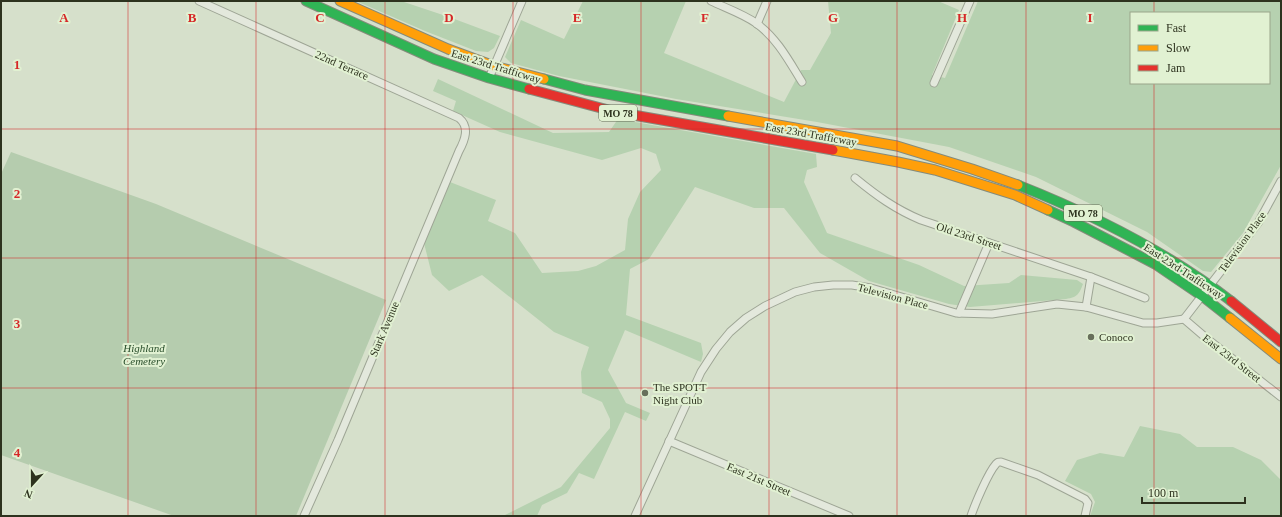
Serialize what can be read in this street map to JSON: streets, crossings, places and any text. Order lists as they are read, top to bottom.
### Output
{
  "streets": {
    "main road": ["East 23rd Trafficway", "MO 78"],
    "street": [
      "22nd Terrace",
      "Old 23rd Street",
      "Television Place",
      "Stark Avenue",
      "East 23rd Street",
      "East 21st Street"
    ]
  },
  "crossings": [
    ["22nd Terrace", "Stark Avenue"],
    ["East 23rd Trafficway", "Television Place"],
    ["Television Place", "East 23rd Street"],
    ["Television Place", "East 21st Street"]
  ],
  "parks": ["Highland Cemetery"],
  "places": ["Conoco", "The SPOTT Night Club"],
  "legend": ["Fast", "Slow", "Jam"],
  "scale_bar": "100 m",
  "north": "bottom",
  "grid": {
    "columns": [
      "A",
      "B",
      "C",
      "D",
      "E",
      "F",
      "G",
      "H",
      "I"
    ],
    "rows": [
      "1",
      "2",
      "3",
      "4"
    ]
  }
}
